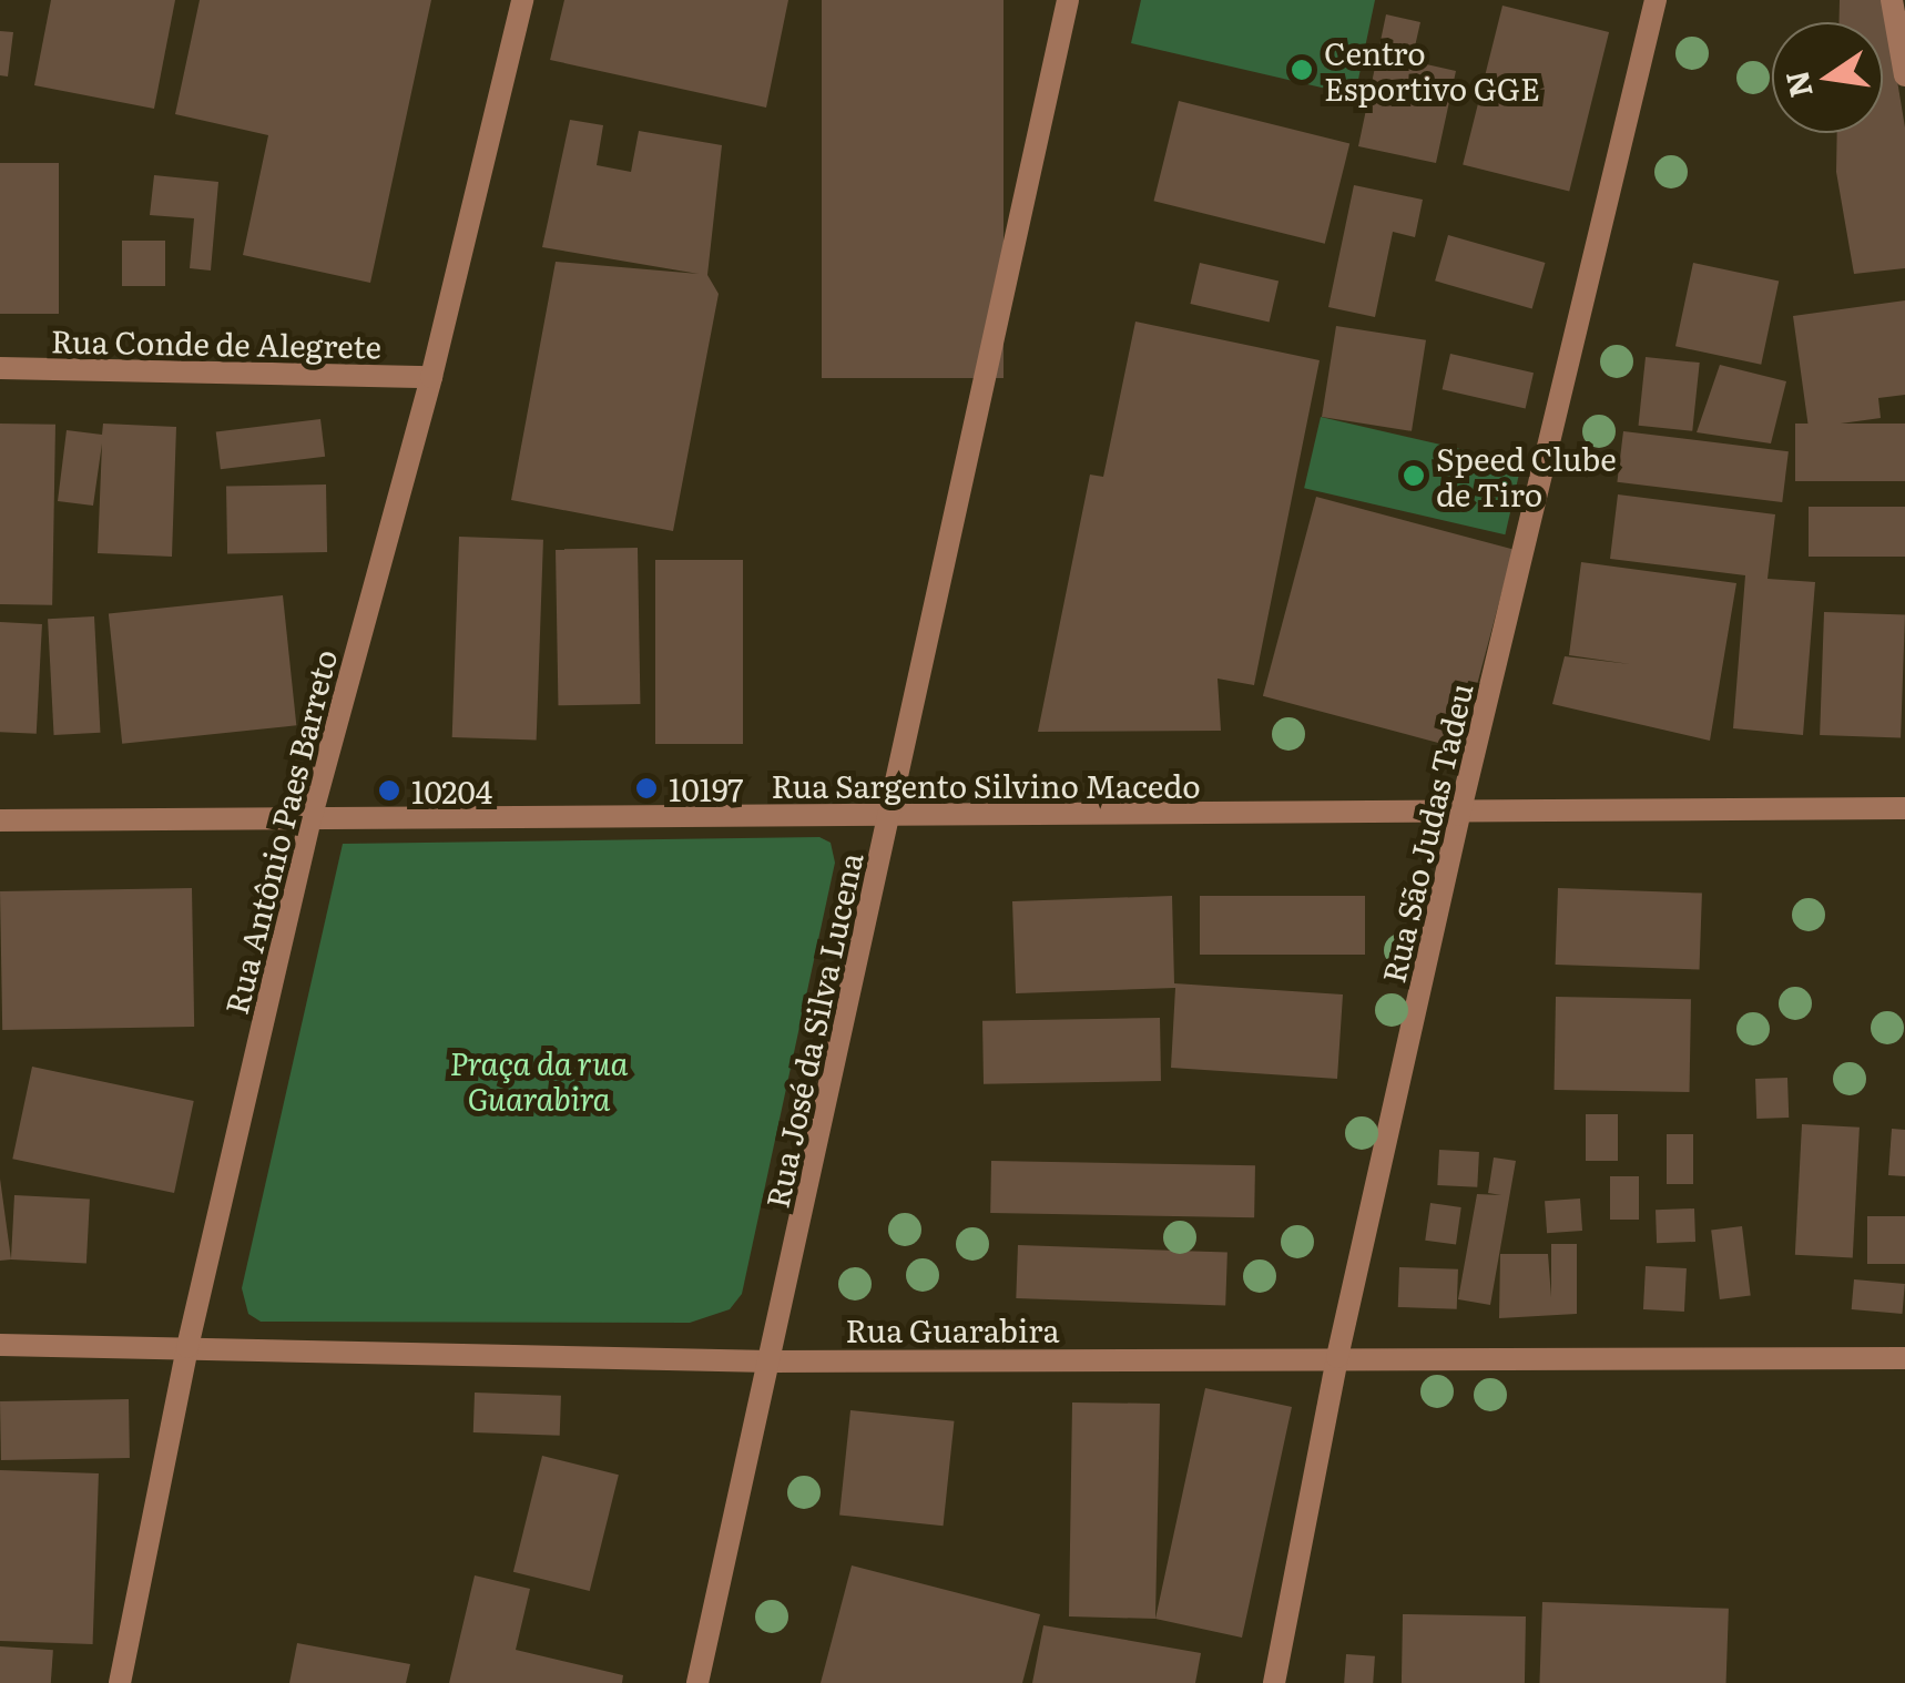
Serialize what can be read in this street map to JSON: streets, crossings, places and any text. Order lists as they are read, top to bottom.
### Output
{
  "streets": {
    "street": [
      "Rua Conde de Alegrete",
      "Rua Sargento Silvino Macedo",
      "Rua Antônio Paes Barreto",
      "Rua São Judas Tadeu",
      "Rua José da Silva Lucena",
      "Rua Guarabira"
    ]
  },
  "crossings": [
    ["Rua Conde de Alegrete", "Rua Antônio Paes Barreto"],
    ["Rua Sargento Silvino Macedo", "Rua Antônio Paes Barreto"],
    ["Rua Sargento Silvino Macedo", "Rua São Judas Tadeu"],
    ["Rua Sargento Silvino Macedo", "Rua José da Silva Lucena"],
    ["Rua Antônio Paes Barreto", "Rua Guarabira"],
    ["Rua São Judas Tadeu", "Rua Guarabira"],
    ["Rua José da Silva Lucena", "Rua Guarabira"]
  ],
  "parks": ["Praça da rua Guarabira"],
  "places": [
    "Centro Esportivo GGE",
    "Speed Clube de Tiro",
    "10197",
    "10204"
  ],
  "north": "left"
}
